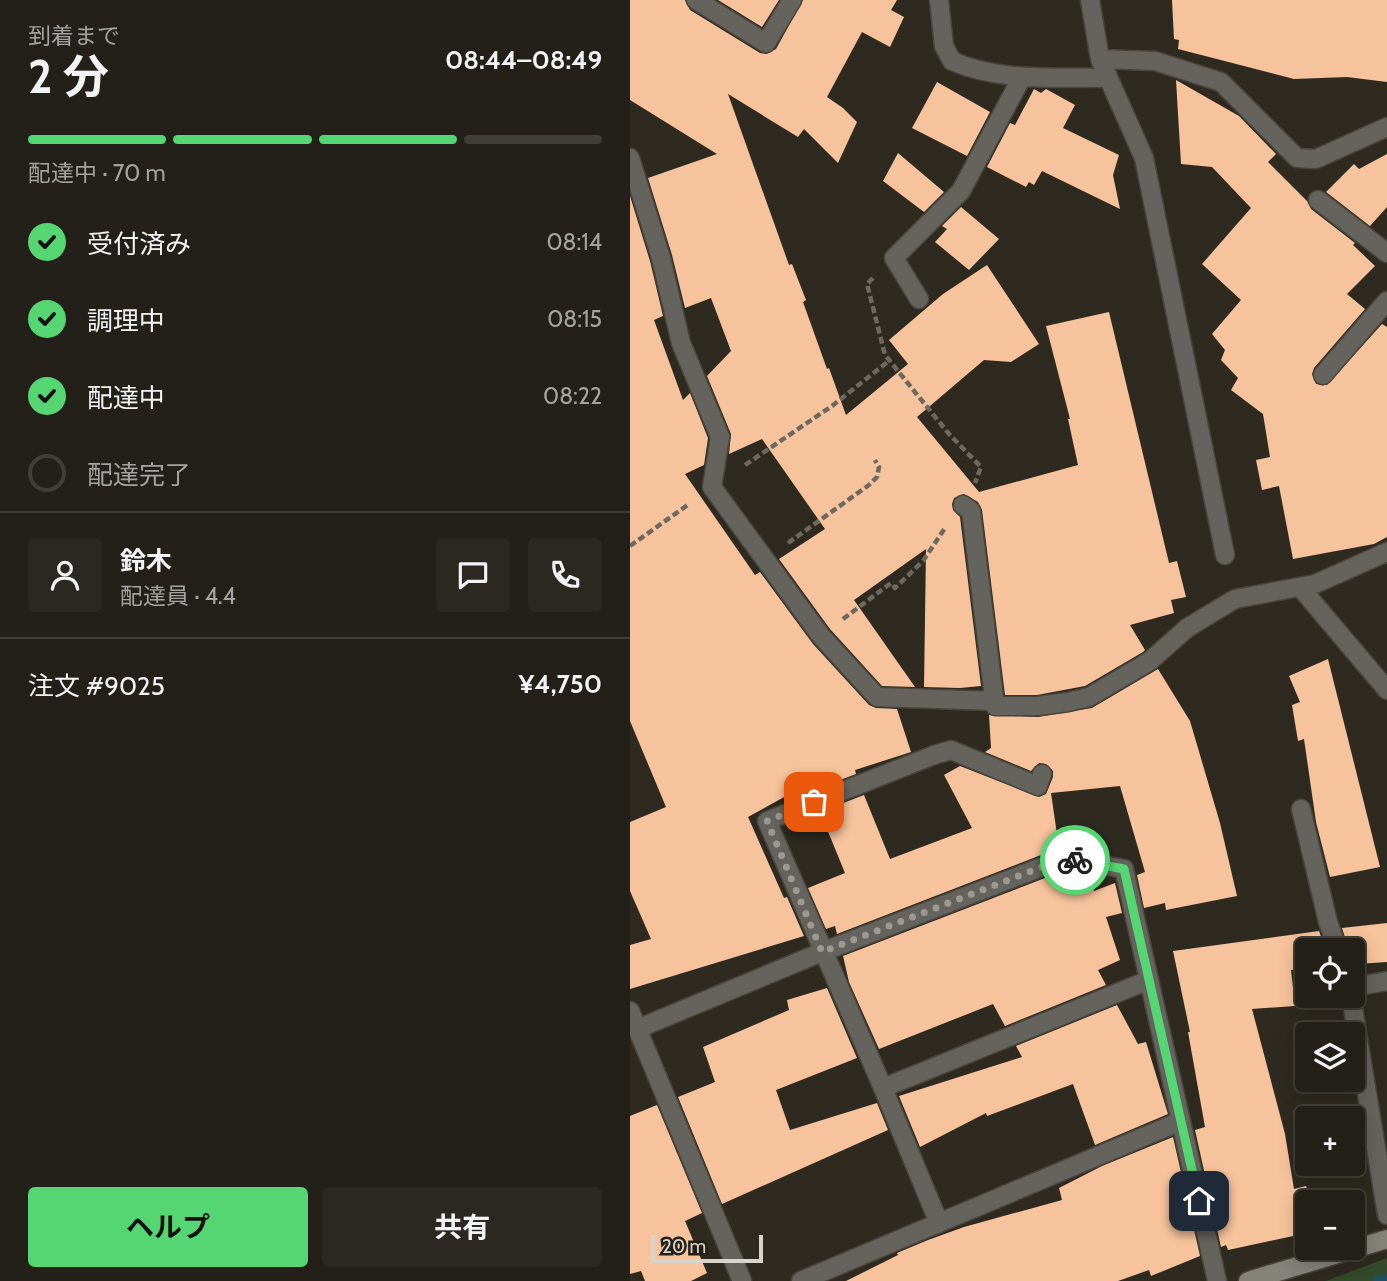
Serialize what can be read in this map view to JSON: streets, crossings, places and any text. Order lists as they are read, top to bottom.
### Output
{
  "scale_bar": "20 m",
  "page": {
    "heading": ["2 分", "到着まで", "08:44–08:49"],
    "panel": [
      "鈴木",
      "配達員 · 4.4",
      "注文 #9025",
      "¥4,750"
    ],
    "bar": "配達中 · 70 m",
    "list": [
      ["受付済み", "08:14"],
      ["調理中", "08:15"],
      ["配達中", "08:22"],
      "配達完了"
    ],
    "map_buttons": ["+", "−"],
    "buttons": ["ヘルプ", "共有"],
    "scale": "20 m"
  }
}
